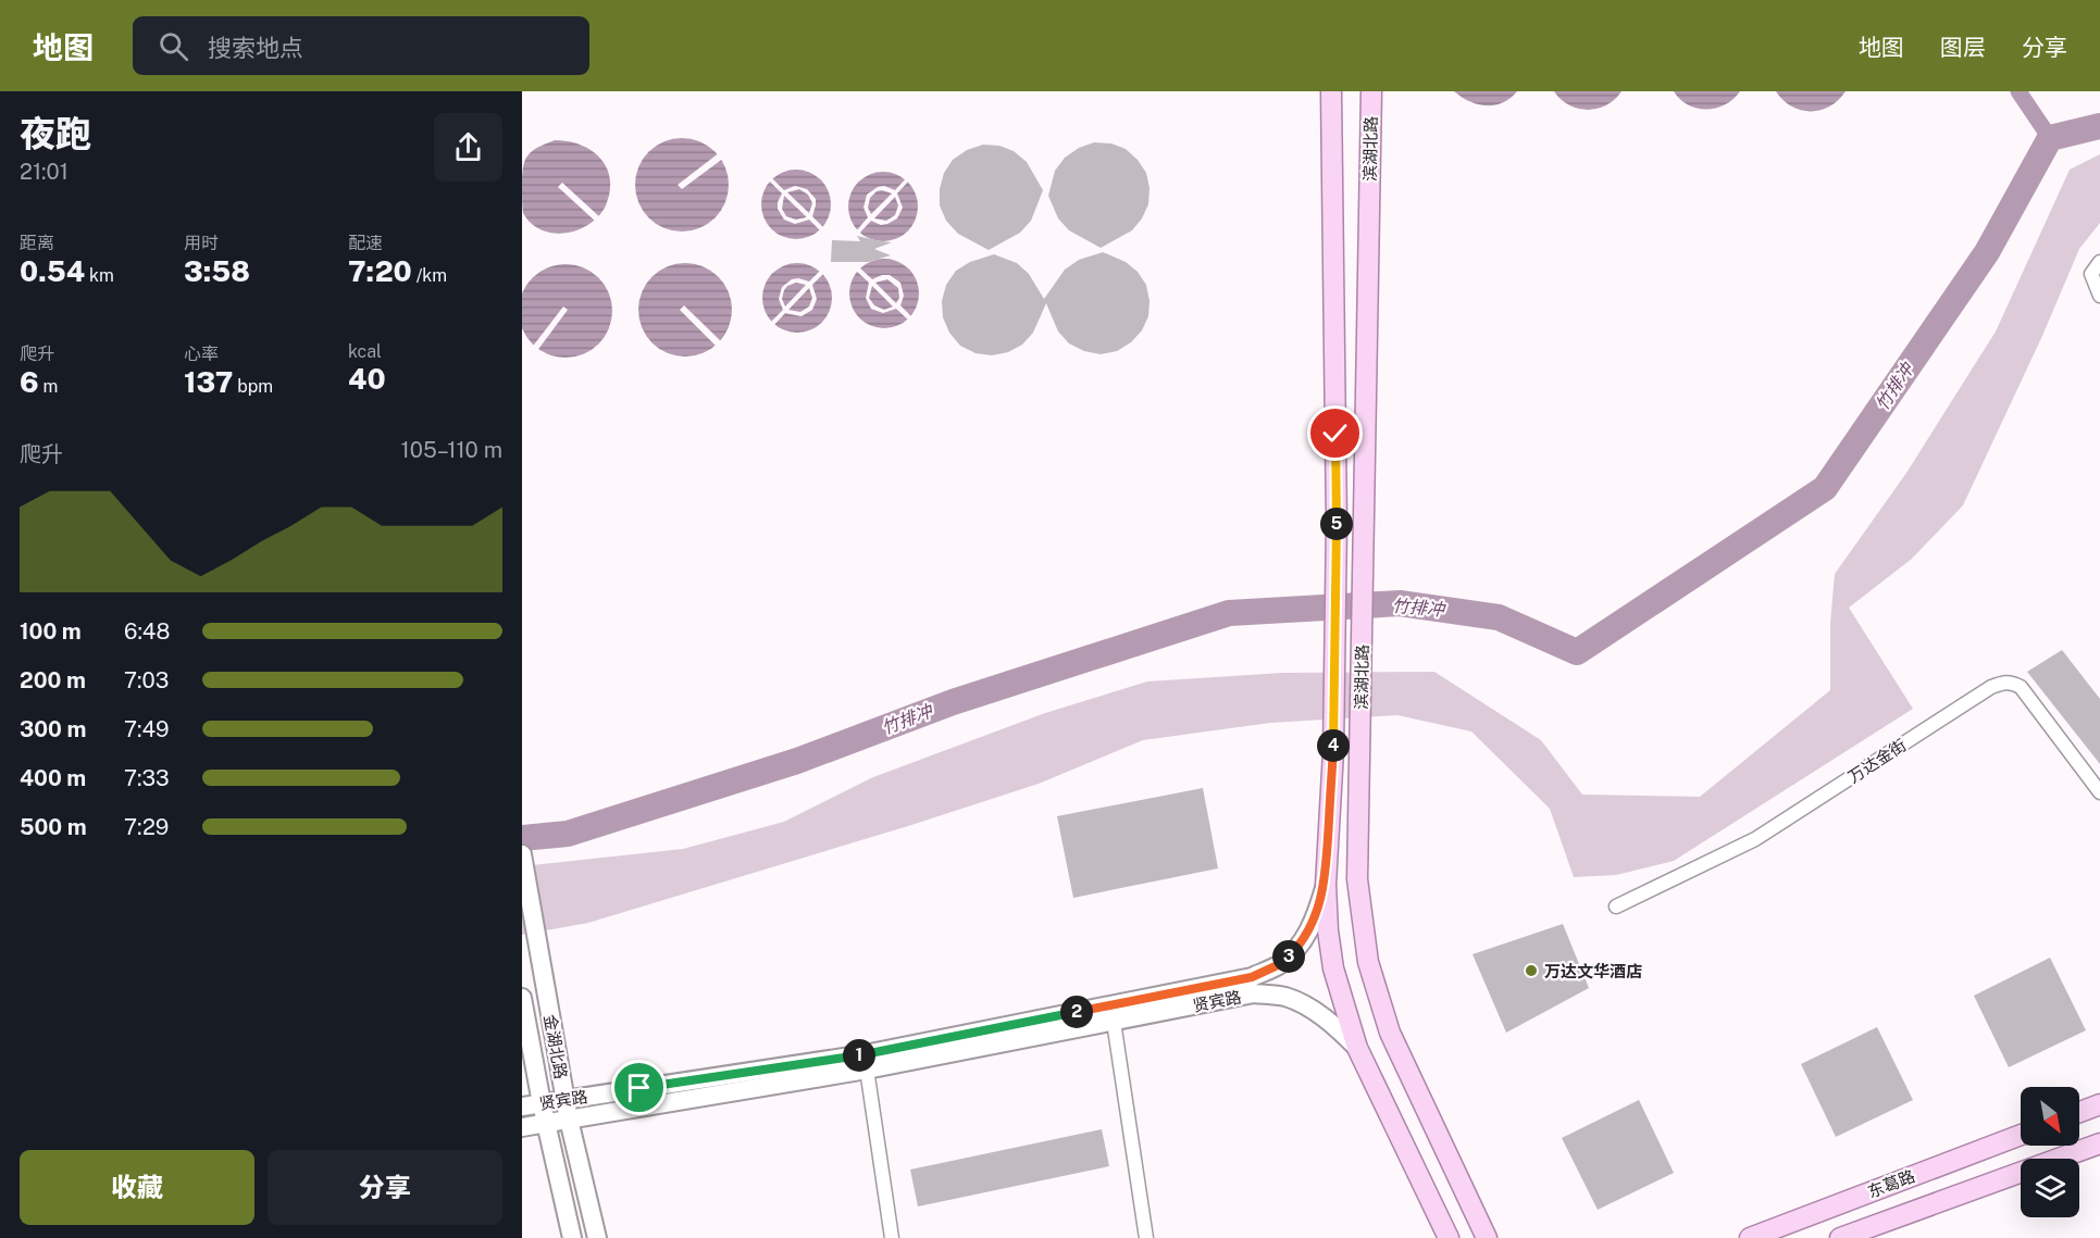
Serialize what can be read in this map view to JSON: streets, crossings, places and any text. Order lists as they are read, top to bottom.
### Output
{
  "streets": {
    "main road": [
      "滨湖北路",
      "贤宾路",
      "金湖北路",
      "东葛路"
    ],
    "street": ["万达金街"]
  },
  "crossings": [
    ["滨湖北路", "贤宾路"],
    ["贤宾路", "金湖北路"]
  ],
  "water": ["竹排冲"],
  "places": ["万达文华酒店"],
  "north": "bottom right",
  "page": {
    "header": "地图",
    "search": "搜索地点",
    "nav": ["地图", "图层", "分享"],
    "heading": ["夜跑", "21:01"],
    "stats": [
      ["距离", "0.54 km"],
      ["用时", "3:58"],
      ["配速", "7:20 /km"],
      ["爬升", "6 m"],
      ["心率", "137 bpm"],
      ["kcal", "40"]
    ],
    "chart": ["爬升", "105–110 m"],
    "pins": [
      "5",
      "4",
      "3",
      "2",
      "1"
    ],
    "list": [
      {
        "name": "100 m",
        "note": "6:48"
      },
      {
        "name": "200 m",
        "note": "7:03"
      },
      {
        "name": "300 m",
        "note": "7:49"
      },
      {
        "name": "400 m",
        "note": "7:33"
      },
      {
        "name": "500 m",
        "note": "7:29"
      }
    ],
    "buttons": ["收藏", "分享"]
  }
}
